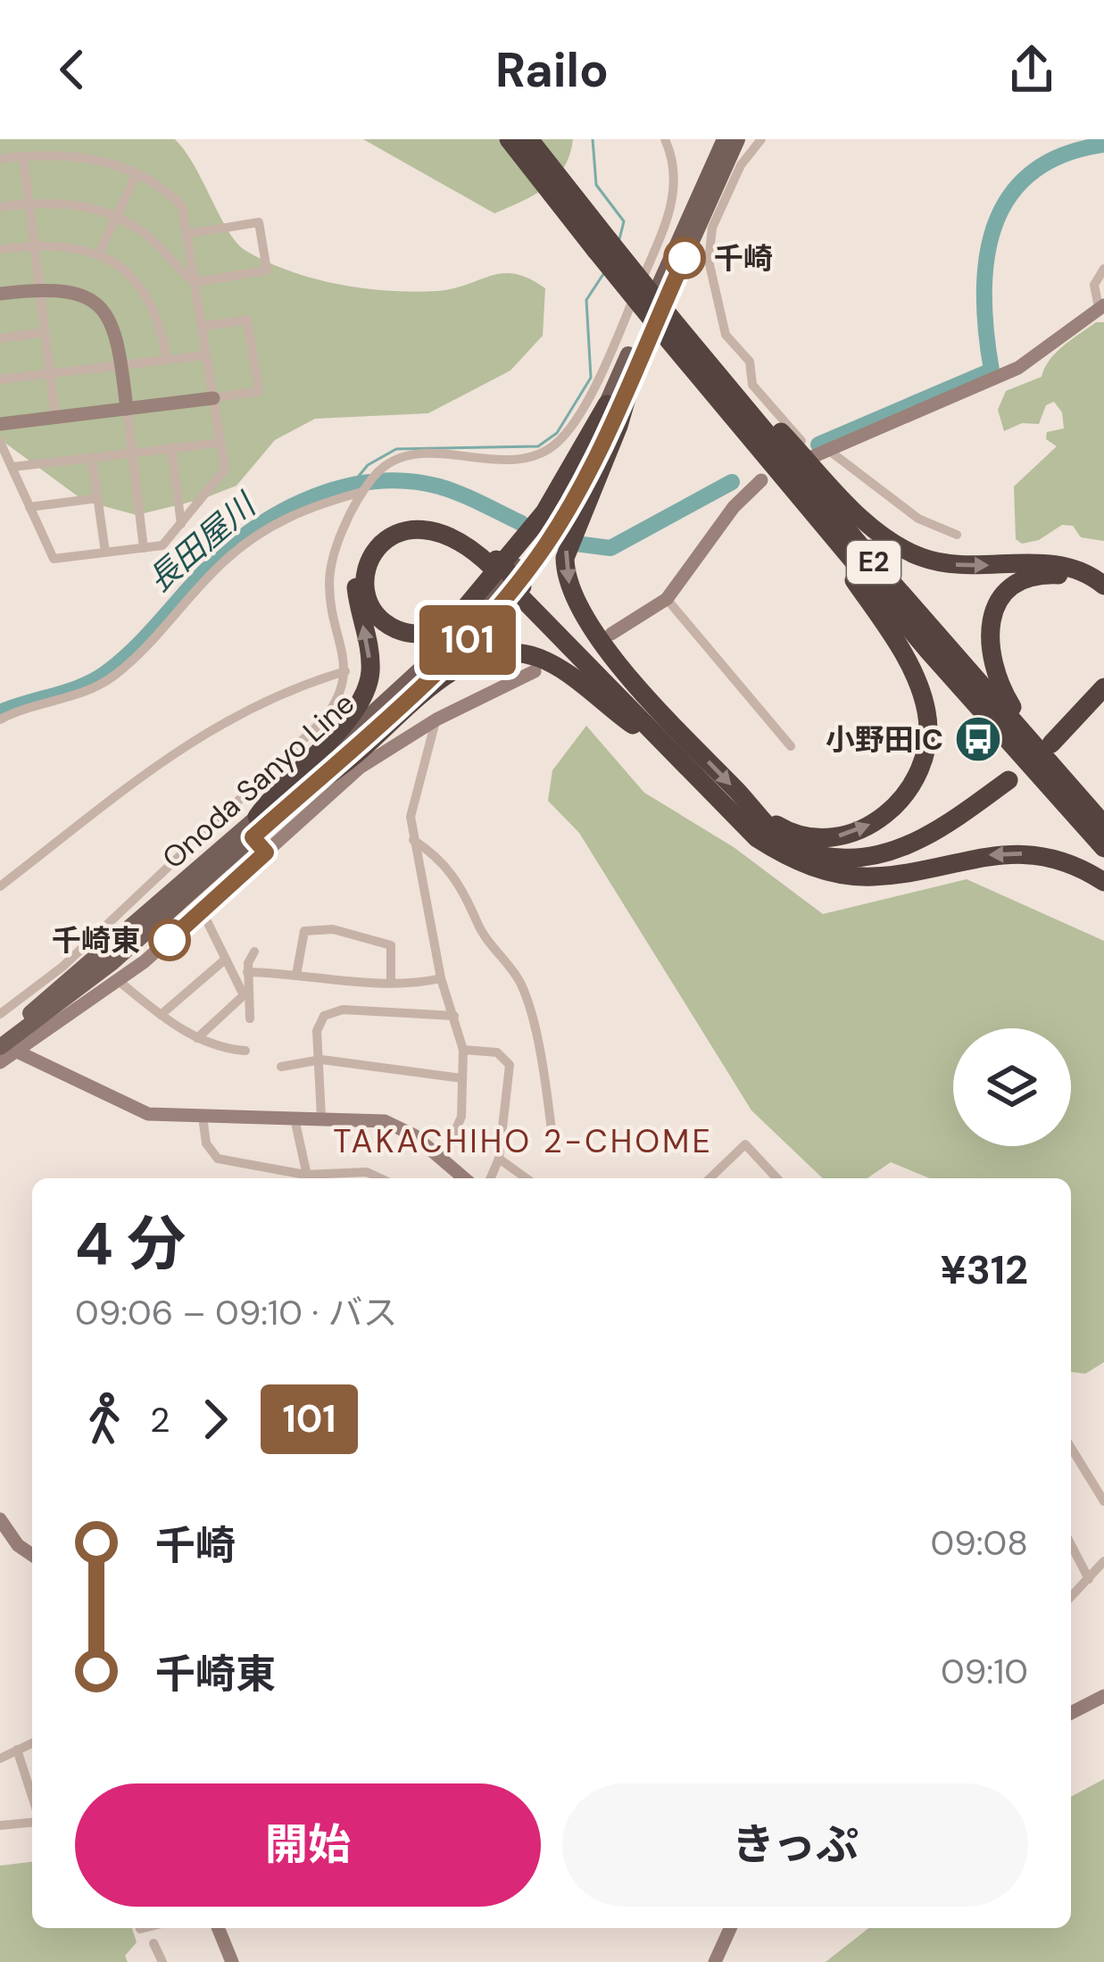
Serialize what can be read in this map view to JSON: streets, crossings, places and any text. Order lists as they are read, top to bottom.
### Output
{
  "streets": {
    "highway": ["E2"],
    "main road": ["Onoda Sanyo Line"]
  },
  "districts": ["TAKACHIHO 2-CHOME"],
  "water": ["長田屋川"],
  "places": {
    "other": ["千崎", "千崎東"],
    "bus stop": ["小野田IC"]
  },
  "lines": ["bus line 101"],
  "page": {
    "header": "Railo",
    "on_map": "101",
    "heading": ["4 分", "09:06 – 09:10 · バス", "¥312"],
    "legs": ["2", "101"],
    "list": [
      {
        "name": "千崎",
        "value": "09:08"
      },
      {
        "name": "千崎東",
        "value": "09:10"
      }
    ],
    "buttons": ["開始", "きっぷ"]
  }
}
